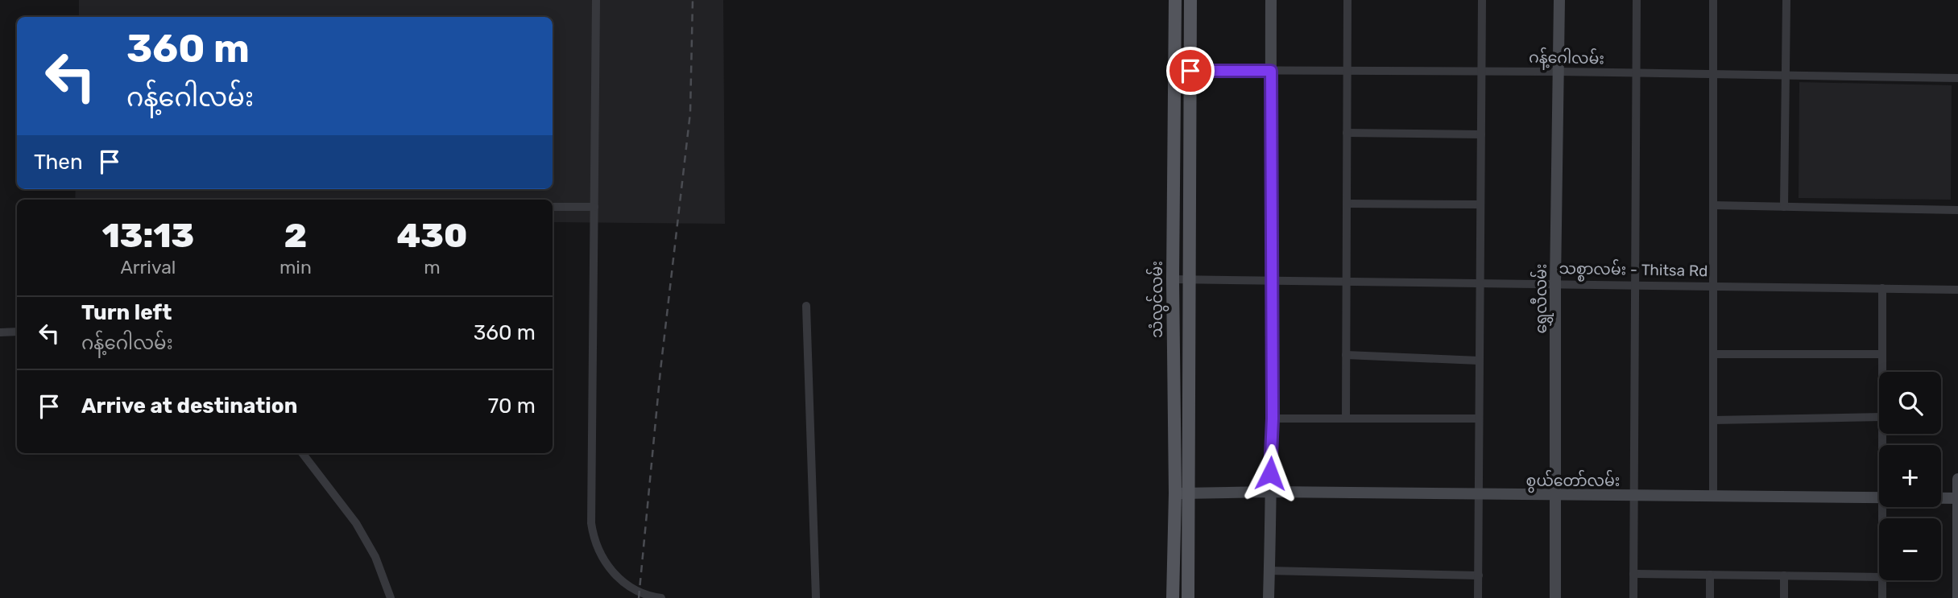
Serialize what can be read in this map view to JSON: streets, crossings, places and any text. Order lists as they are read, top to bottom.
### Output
{
  "streets": {
    "main road": ["သံလွင်လမ်း"],
    "street": [
      "ဂန့်ဂေါလမ်း",
      "သစ္စာလမ်း - Thitsa Rd",
      "ရွှေလီလမ်း",
      "စွယ်တော်လမ်း"
    ]
  },
  "crossings": [
    ["ဂန့်ဂေါလမ်း", "ရွှေလီလမ်း"],
    ["ဂန့်ဂေါလမ်း", "သံလွင်လမ်း"],
    ["သစ္စာလမ်း - Thitsa Rd", "ရွှေလီလမ်း"],
    ["သစ္စာလမ်း - Thitsa Rd", "သံလွင်လမ်း"],
    ["ရွှေလီလမ်း", "စွယ်တော်လမ်း"],
    ["သံလွင်လမ်း", "စွယ်တော်လမ်း"]
  ],
  "page": {
    "turn": ["360 m", "ဂန့်ဂေါလမ်း"],
    "then": "Then",
    "eta": [
      "13:13",
      "Arrival",
      "2",
      "min",
      "430",
      "m"
    ],
    "list": [
      {
        "name": "Turn left",
        "note": "ဂန့်ဂေါလမ်း",
        "value": "360 m"
      },
      {
        "name": "Arrive at destination",
        "value": "70 m"
      }
    ],
    "map_buttons": ["+", "−"]
  }
}
